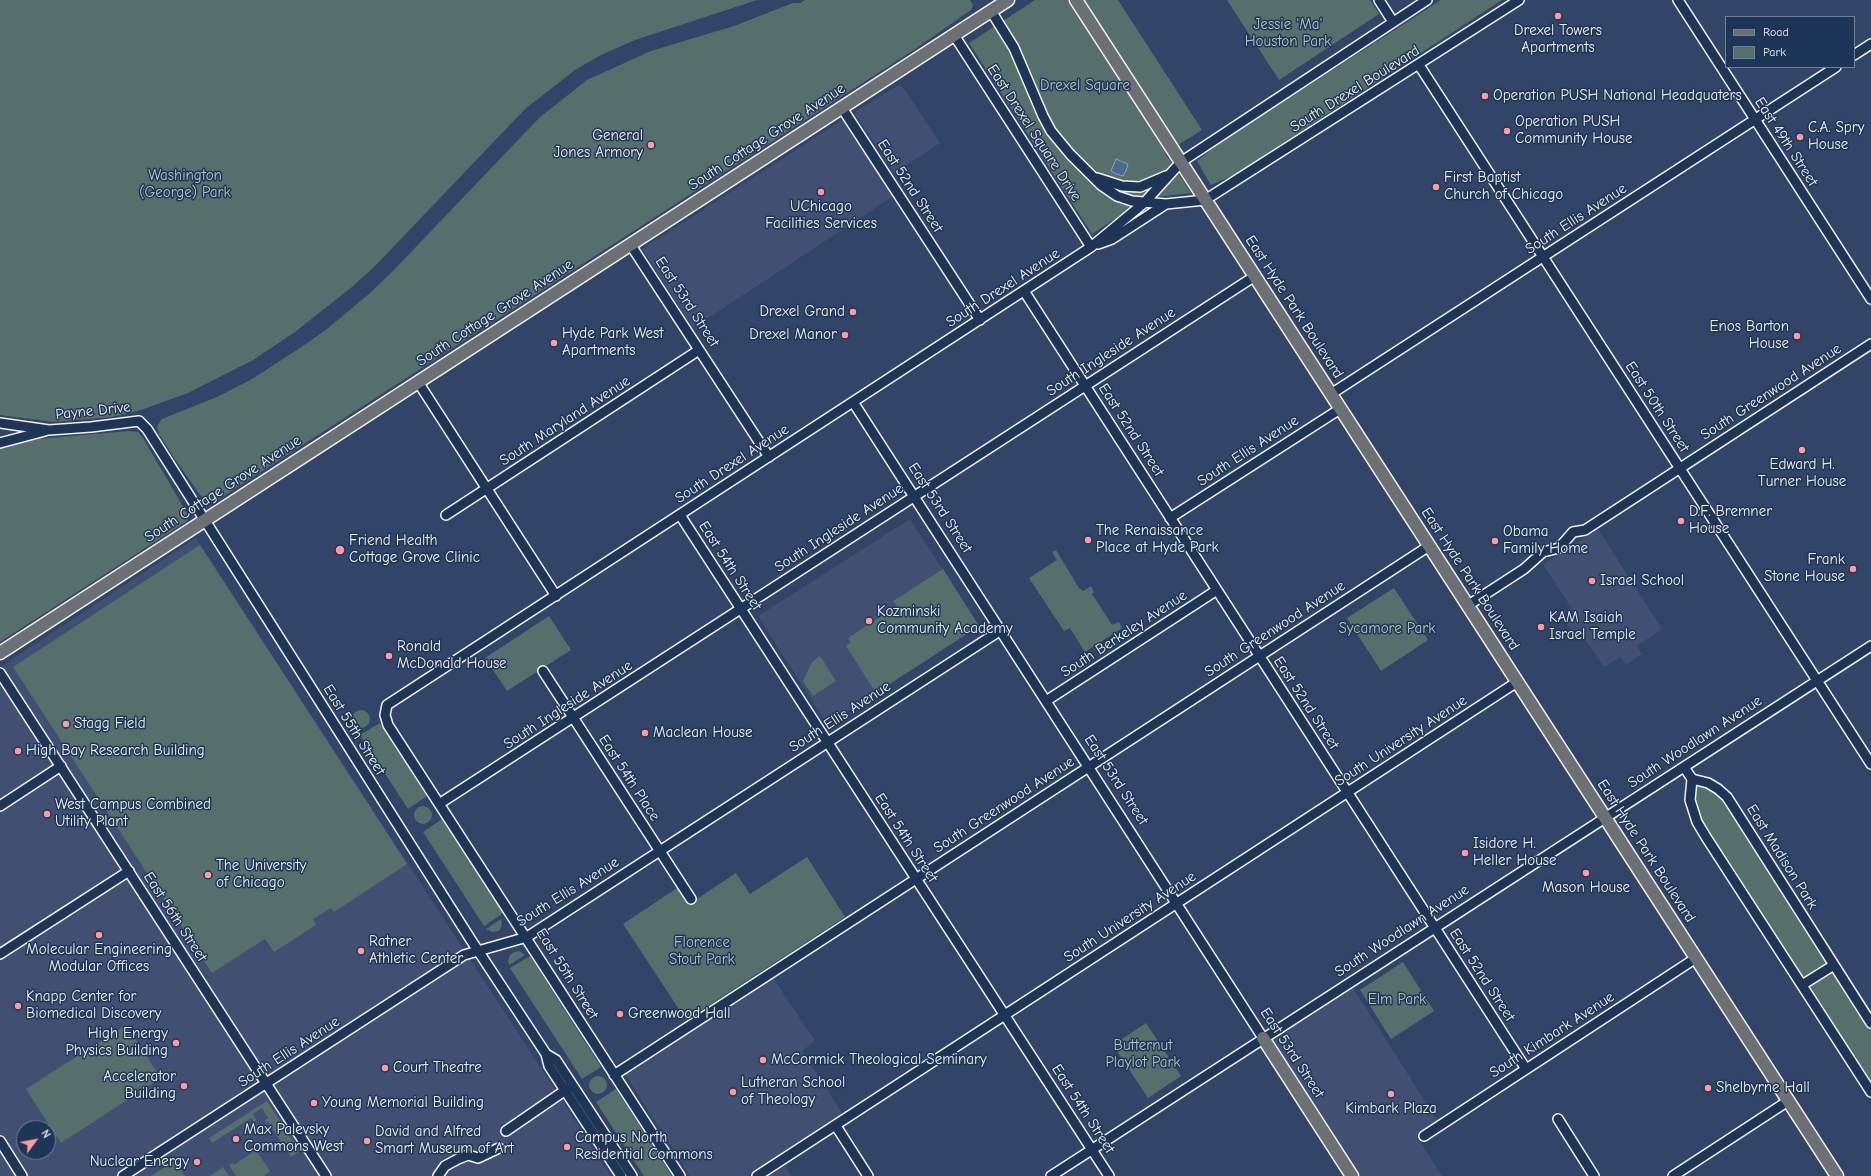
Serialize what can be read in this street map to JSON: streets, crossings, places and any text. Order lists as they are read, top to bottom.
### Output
{
  "streets": {
    "main road": ["South Cottage Grove Avenue", "East 53rd Street", "East Hyde Park Boulevard"],
    "street": [
      "South Drexel Boulevard",
      "East Drexel Square Drive",
      "East 49th Street",
      "East 52nd Street",
      "South Ellis Avenue",
      "South Drexel Avenue",
      "South Ingleside Avenue",
      "South Greenwood Avenue",
      "East 50th Street",
      "Payne Drive",
      "South Maryland Avenue",
      "East 54th Street",
      "South Berkeley Avenue",
      "East 55th Street",
      "South University Avenue",
      "South Woodlawn Avenue",
      "East 54th Place",
      "East Madison Park",
      "East 56th Street",
      "South Kimbark Avenue"
    ]
  },
  "crossings": [
    ["South Drexel Boulevard", "South Drexel Avenue"],
    ["South Drexel Boulevard", "East Hyde Park Boulevard"],
    ["South Drexel Boulevard", "East 50th Street"],
    ["East Drexel Square Drive", "South Cottage Grove Avenue"],
    ["East Drexel Square Drive", "South Drexel Avenue"],
    ["South Cottage Grove Avenue", "East 52nd Street"],
    ["South Cottage Grove Avenue", "East 53rd Street"],
    ["South Cottage Grove Avenue", "East 55th Street"],
    ["East 49th Street", "South Ellis Avenue"],
    ["East 52nd Street", "South Ellis Avenue"],
    ["East 52nd Street", "South Drexel Avenue"],
    ["East 52nd Street", "South Ingleside Avenue"],
    ["East 52nd Street", "South Greenwood Avenue"],
    ["East 52nd Street", "South Berkeley Avenue"],
    ["East 52nd Street", "South University Avenue"],
    ["East 52nd Street", "South Woodlawn Avenue"],
    ["East 52nd Street", "South Kimbark Avenue"],
    ["South Ellis Avenue", "East 53rd Street"],
    ["South Ellis Avenue", "East Hyde Park Boulevard"],
    ["South Ellis Avenue", "East 50th Street"],
    ["South Ellis Avenue", "East 54th Street"],
    ["South Ellis Avenue", "East 55th Street"],
    ["South Ellis Avenue", "East 54th Place"],
    ["South Ellis Avenue", "East 56th Street"],
    ["South Drexel Avenue", "East 53rd Street"],
    ["South Drexel Avenue", "East Hyde Park Boulevard"],
    ["South Drexel Avenue", "East 54th Street"],
    ["South Drexel Avenue", "East 55th Street"],
    ["East 53rd Street", "South Ingleside Avenue"],
    ["East 53rd Street", "South Greenwood Avenue"],
    ["East 53rd Street", "South Maryland Avenue"],
    ["East 53rd Street", "South Berkeley Avenue"],
    ["East 53rd Street", "South University Avenue"],
    ["East 53rd Street", "South Woodlawn Avenue"],
    ["East Hyde Park Boulevard", "South Ingleside Avenue"],
    ["East Hyde Park Boulevard", "South Greenwood Avenue"],
    ["East Hyde Park Boulevard", "South University Avenue"],
    ["East Hyde Park Boulevard", "South Woodlawn Avenue"],
    ["East Hyde Park Boulevard", "South Kimbark Avenue"],
    ["South Ingleside Avenue", "East 54th Street"],
    ["South Ingleside Avenue", "East 55th Street"],
    ["South Ingleside Avenue", "East 54th Place"],
    ["South Greenwood Avenue", "East 50th Street"],
    ["South Greenwood Avenue", "East 54th Street"],
    ["South Greenwood Avenue", "East 55th Street"],
    ["East 50th Street", "South Woodlawn Avenue"],
    ["Payne Drive", "East 55th Street"],
    ["East 54th Street", "South University Avenue"],
    ["East 54th Street", "South Woodlawn Avenue"]
  ],
  "parks": [
    "Jessie 'Ma' Houston Park",
    "Drexel Square",
    "Washington (George) Park",
    "Sycamore Park",
    "Florence Stout Park",
    "Elm Park",
    "Butternut Playlot Park"
  ],
  "places": [
    "Drexel Towers Apartments",
    "Operation PUSH National Headquaters",
    "Operation PUSH Community House",
    "C.A. Spry House",
    "General Jones Armory",
    "First Baptist Church of Chicago",
    "UChicago Facilities Services",
    "Drexel Grand",
    "Drexel Manor",
    "Enos Barton House",
    "Hyde Park West Apartments",
    "Edward H. Turner House",
    "D.F. Bremner House",
    "The Renaissance Place at Hyde Park",
    "Obama Family Home",
    "Friend Health Cottage Grove Clinic",
    "Frank Stone House",
    "Israel School",
    "Kozminski Community Academy",
    "KAM Isaiah Israel Temple",
    "Ronald McDonald House",
    "Stagg Field",
    "Maclean House",
    "High Bay Research Building",
    "West Campus Combined Utility Plant",
    "Isidore H. Heller House",
    "Mason House",
    "The University of Chicago",
    "Molecular Engineering Modular Offices",
    "Ratner Athletic Center",
    "Knapp Center for Biomedical Discovery",
    "Greenwood Hall",
    "High Energy Physics Building",
    "McCormick Theological Seminary",
    "Court Theatre",
    "Accelerator Building",
    "Shelbyrne Hall",
    "Lutheran School of Theology",
    "Kimbark Plaza",
    "Young Memorial Building",
    "Max Palevsky Commons West",
    "David and Alfred Smart Museum of Art",
    "Campus North Residential Commons",
    "Nuclear Energy"
  ],
  "legend": ["Road", "Park"],
  "north": "top right"
}
